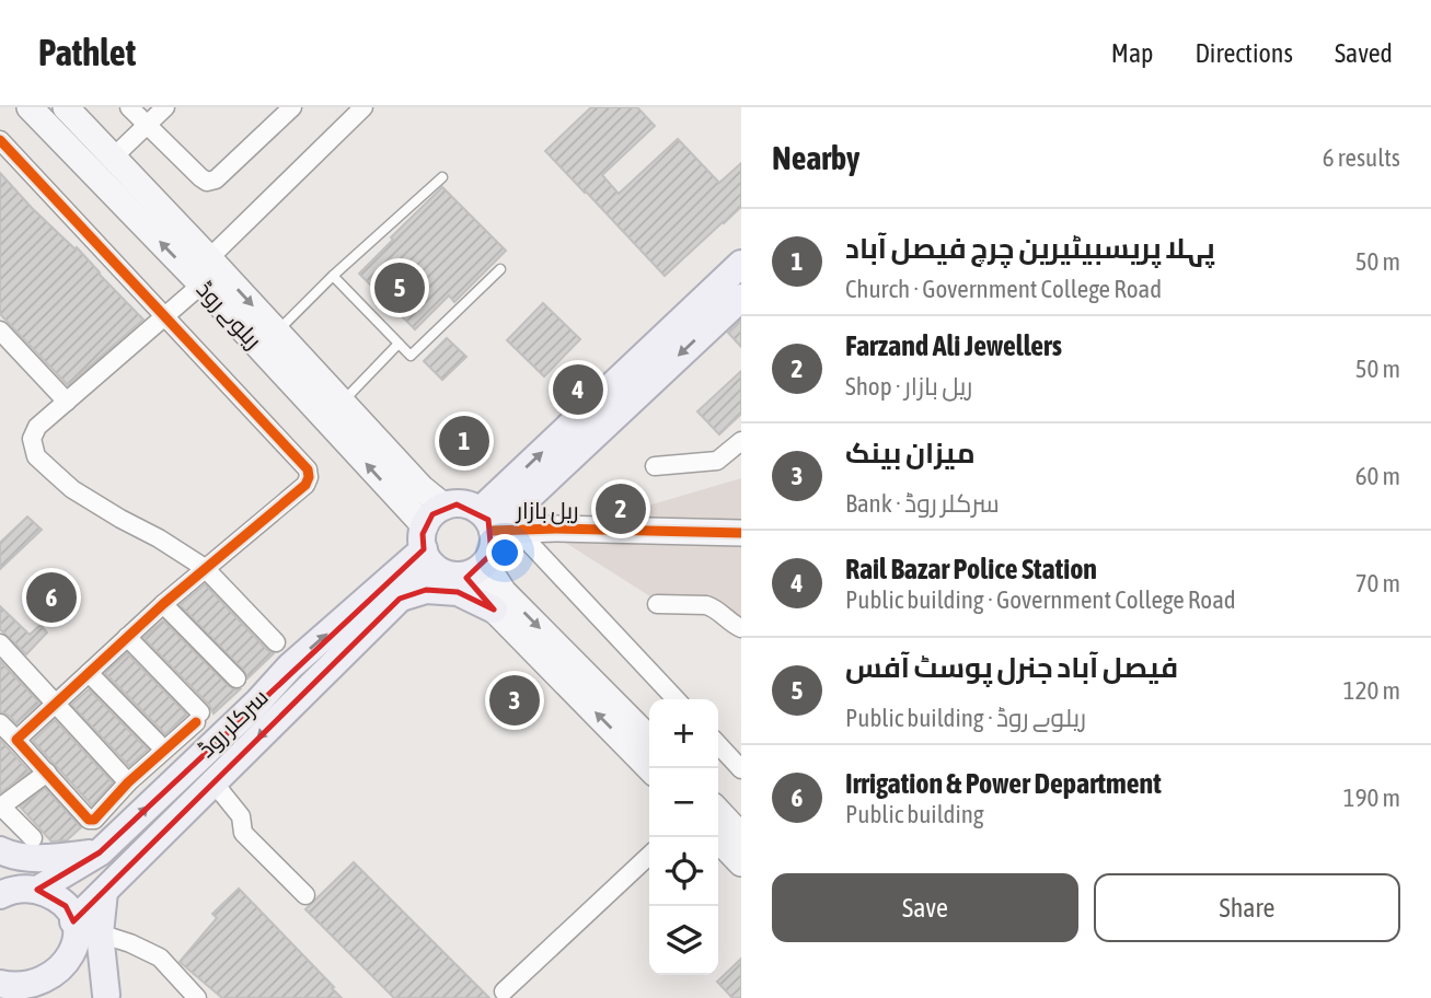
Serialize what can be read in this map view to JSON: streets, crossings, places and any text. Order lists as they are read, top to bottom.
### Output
{
  "streets": {
    "main road": ["ریلوے روڈ", "ریل بازار", "سرکلر روڈ"]
  },
  "crossings": [
    ["ریلوے روڈ", "ریل بازار"],
    ["ریلوے روڈ", "سرکلر روڈ"],
    ["ریل بازار", "سرکلر روڈ"]
  ],
  "page": {
    "header": "Pathlet",
    "nav": ["Map", "Directions", "Saved"],
    "heading": ["Nearby", "6 results"],
    "list": [
      {
        "mark": "1",
        "name": "پہلا پریسبیٹیرین چرچ فیصل آباد",
        "note": "Church · Government College Road",
        "value": "50 m"
      },
      {
        "mark": "2",
        "name": "Farzand Ali Jewellers",
        "note": "Shop · ریل بازار",
        "value": "50 m"
      },
      {
        "mark": "3",
        "name": "میزان بینک",
        "note": "Bank · سرکلر روڈ",
        "value": "60 m"
      },
      {
        "mark": "4",
        "name": "Rail Bazar Police Station",
        "note": "Public building · Government College Road",
        "value": "70 m"
      },
      {
        "mark": "5",
        "name": "فیصل آباد جنرل پوسٹ آفس",
        "note": "Public building · ریلوے روڈ",
        "value": "120 m"
      },
      {
        "mark": "6",
        "name": "Irrigation & Power Department",
        "note": "Public building",
        "value": "190 m"
      }
    ],
    "pins": [
      "5",
      "4",
      "1",
      "2",
      "6",
      "3"
    ],
    "map_buttons": ["+", "−"],
    "buttons": ["Save", "Share"]
  }
}
